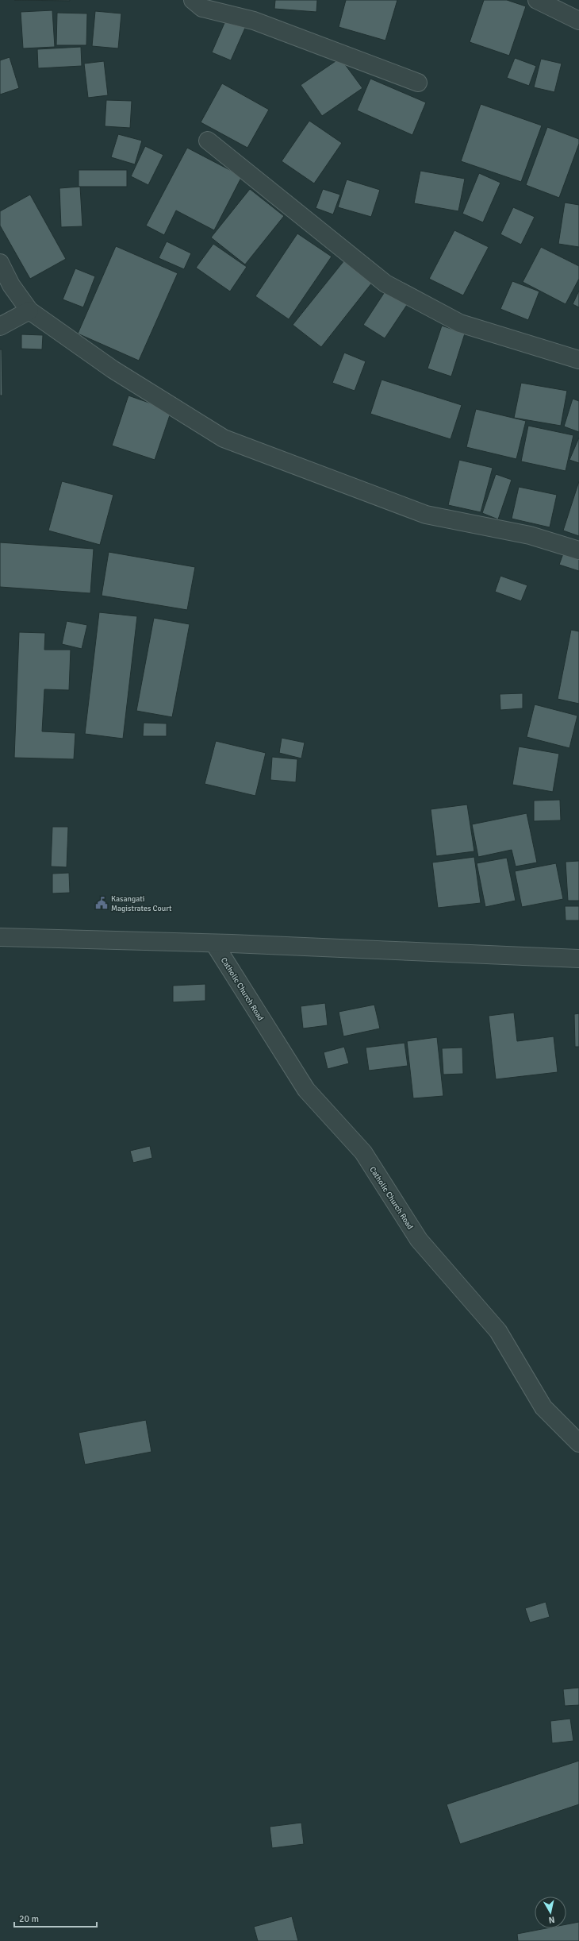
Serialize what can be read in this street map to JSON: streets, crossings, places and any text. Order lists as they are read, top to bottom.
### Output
{
  "streets": {
    "street": ["Catholic Church Road"]
  },
  "places": {
    "public building": ["Kasangati Magistrates Court"]
  },
  "scale_bar": "20 m",
  "north": "bottom"
}
